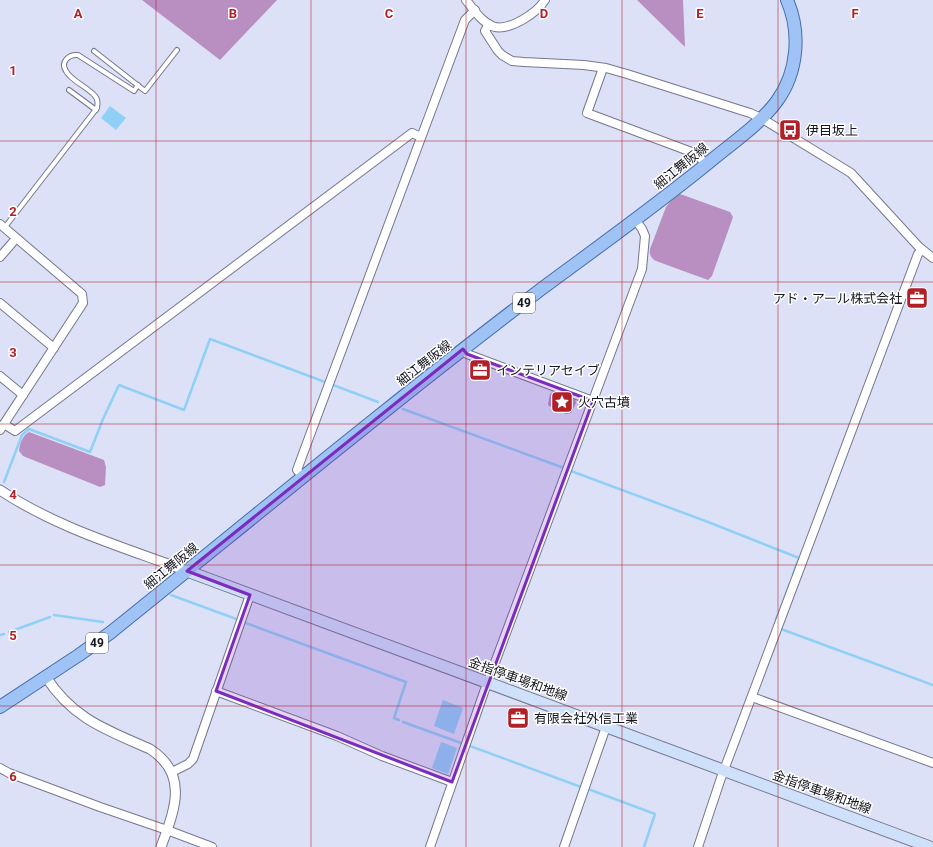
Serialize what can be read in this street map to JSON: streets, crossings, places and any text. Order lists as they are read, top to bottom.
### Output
{
  "streets": {
    "main road": ["細江舞阪線", "49", "金指停車場和地線"]
  },
  "crossings": [
    ["細江舞阪線", "金指停車場和地線"]
  ],
  "places": {
    "bus stop": ["伊目坂上"],
    "office": ["アド・アール株式会社", "インテリアセイブ", "有限会社外信工業"],
    "place": ["火穴古墳"]
  },
  "grid": {
    "columns": [
      "A",
      "B",
      "C",
      "D",
      "E",
      "F"
    ],
    "rows": [
      "1",
      "2",
      "3",
      "4",
      "5",
      "6"
    ]
  }
}
